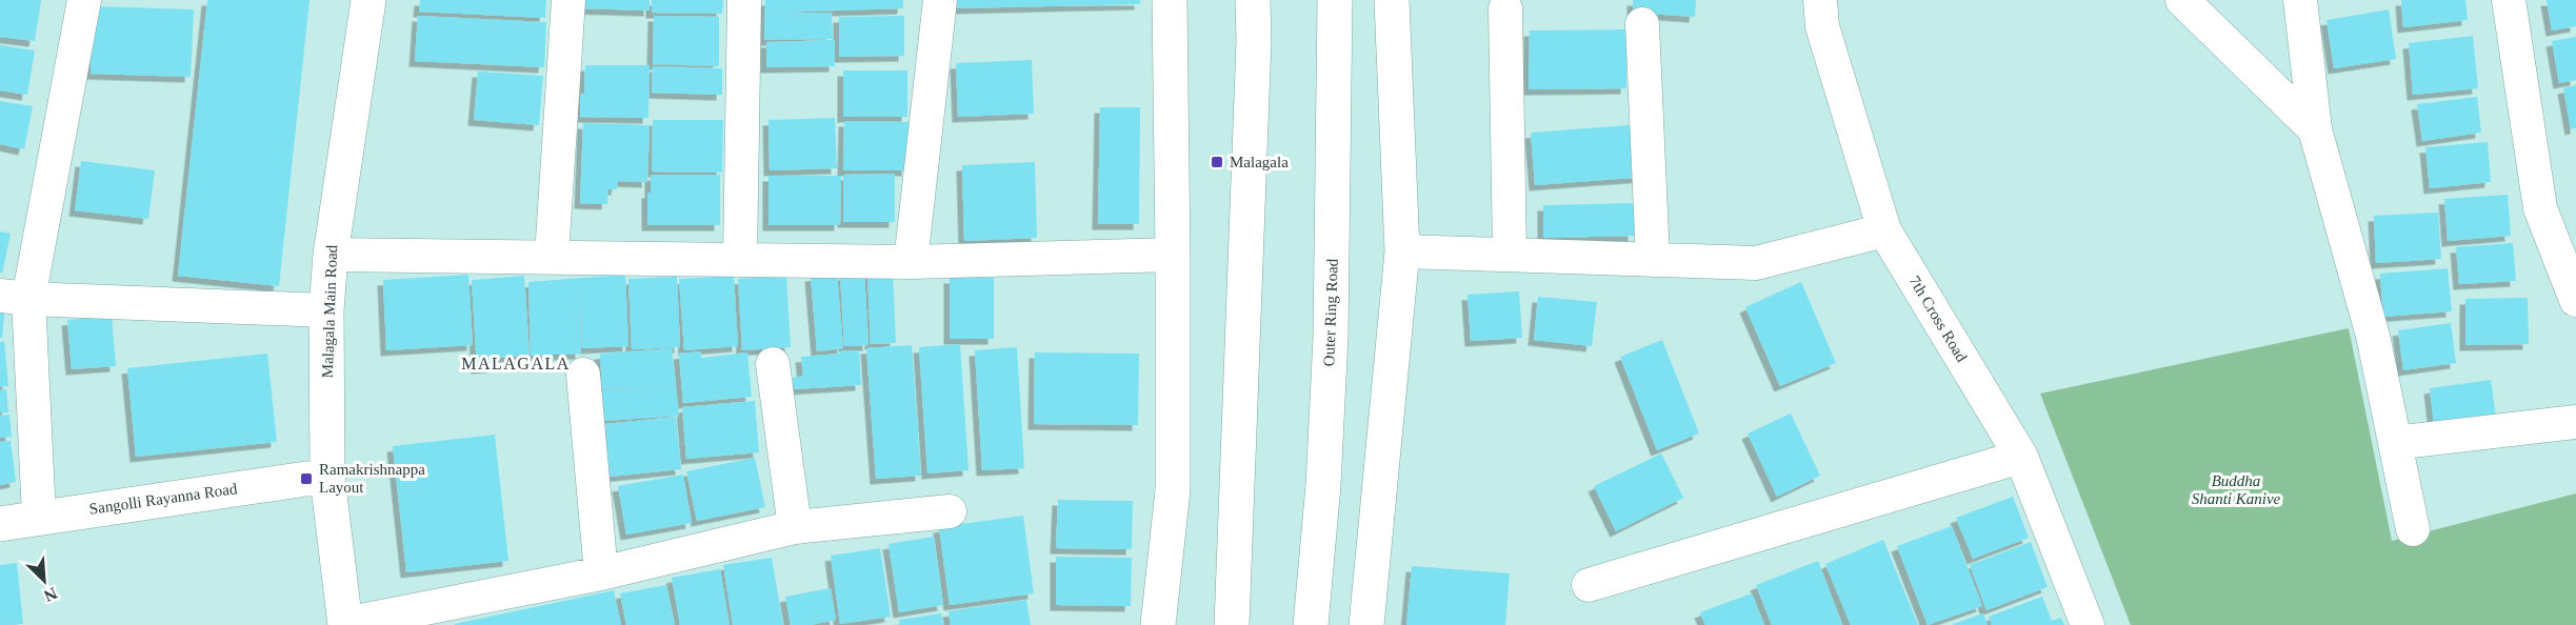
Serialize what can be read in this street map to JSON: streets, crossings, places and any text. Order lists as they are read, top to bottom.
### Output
{
  "streets": {
    "main road": ["Malagala Main Road", "Outer Ring Road", "Sangolli Rayanna Road"],
    "street": ["7th Cross Road"]
  },
  "crossings": [
    ["Malagala Main Road", "Sangolli Rayanna Road"]
  ],
  "districts": ["MALAGALA"],
  "parks": ["Buddha Shanti Kanive"],
  "places": {
    "transit": ["Malagala", "Ramakrishnappa Layout"]
  },
  "north": "bottom right"
}
